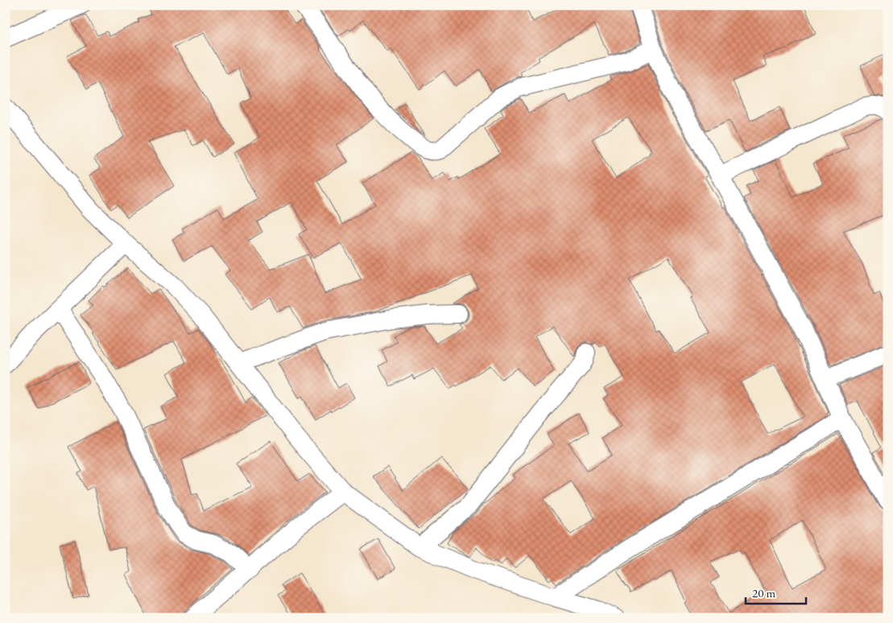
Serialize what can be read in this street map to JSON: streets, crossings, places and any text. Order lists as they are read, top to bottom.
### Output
{
  "scale_bar": "20 m"
}
